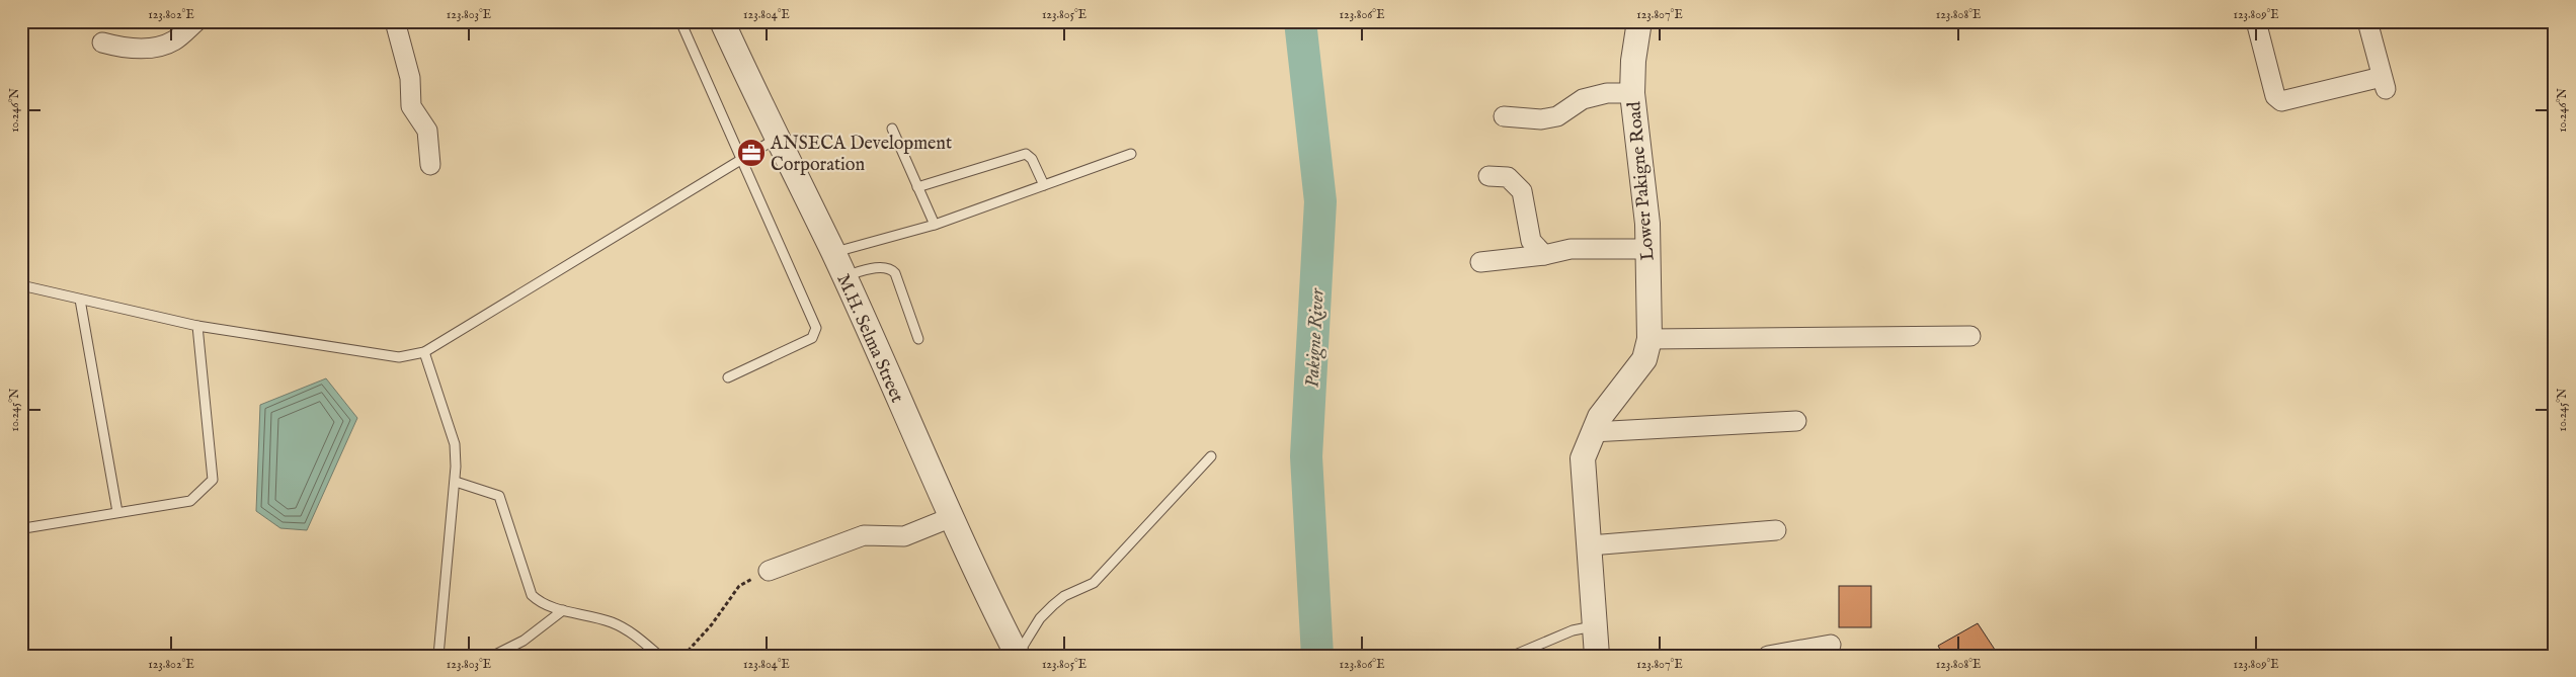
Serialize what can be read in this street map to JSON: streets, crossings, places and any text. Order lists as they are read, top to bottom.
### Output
{
  "streets": {
    "street": ["Lower Pakigne Road", "M.H. Selma Street"]
  },
  "water": ["Pakigne River"],
  "places": {
    "office": ["ANSECA Development Corporation"]
  },
  "coordinates": [
    "123.802°E",
    "123.803°E",
    "123.804°E",
    "123.805°E",
    "123.806°E",
    "123.807°E",
    "123.808°E",
    "123.809°E",
    "10.246°N",
    "10.245°N"
  ]
}
